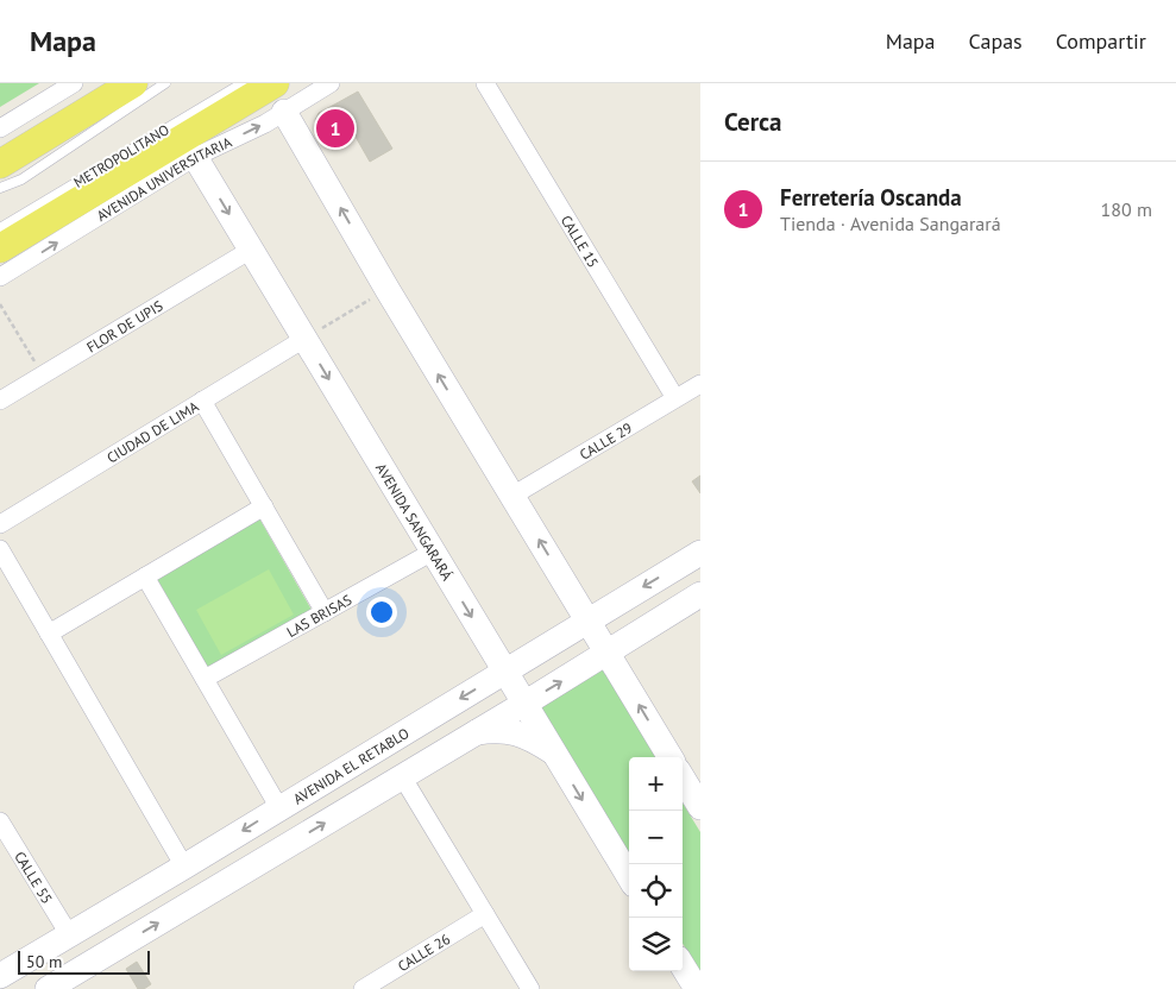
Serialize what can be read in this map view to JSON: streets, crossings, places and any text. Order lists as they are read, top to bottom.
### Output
{
  "streets": {
    "main road": ["AVENIDA UNIVERSITARIA"],
    "street": [
      "CALLE 15",
      "FLOR DE UPIS",
      "CIUDAD DE LIMA",
      "CALLE 29",
      "AVENIDA SANGARARÁ",
      "LAS BRISAS",
      "AVENIDA EL RETABLO",
      "CALLE 55",
      "CALLE 26"
    ],
    "lane": ["METROPOLITANO"]
  },
  "crossings": [
    ["AVENIDA UNIVERSITARIA", "AVENIDA SANGARARÁ"],
    ["CALLE 15", "CALLE 29"],
    ["FLOR DE UPIS", "AVENIDA SANGARARÁ"],
    ["CIUDAD DE LIMA", "AVENIDA SANGARARÁ"],
    ["AVENIDA SANGARARÁ", "LAS BRISAS"],
    ["AVENIDA SANGARARÁ", "AVENIDA EL RETABLO"],
    ["AVENIDA EL RETABLO", "CALLE 55"]
  ],
  "scale_bar": "50 m",
  "page": {
    "header": "Mapa",
    "nav": ["Mapa", "Capas", "Compartir"],
    "heading": "Cerca",
    "pins": "1",
    "list": [
      {
        "mark": "1",
        "name": "Ferretería Oscanda",
        "note": "Tienda · Avenida Sangarará",
        "value": "180 m"
      }
    ],
    "map_buttons": ["+", "−"],
    "scale": "50 m"
  }
}
